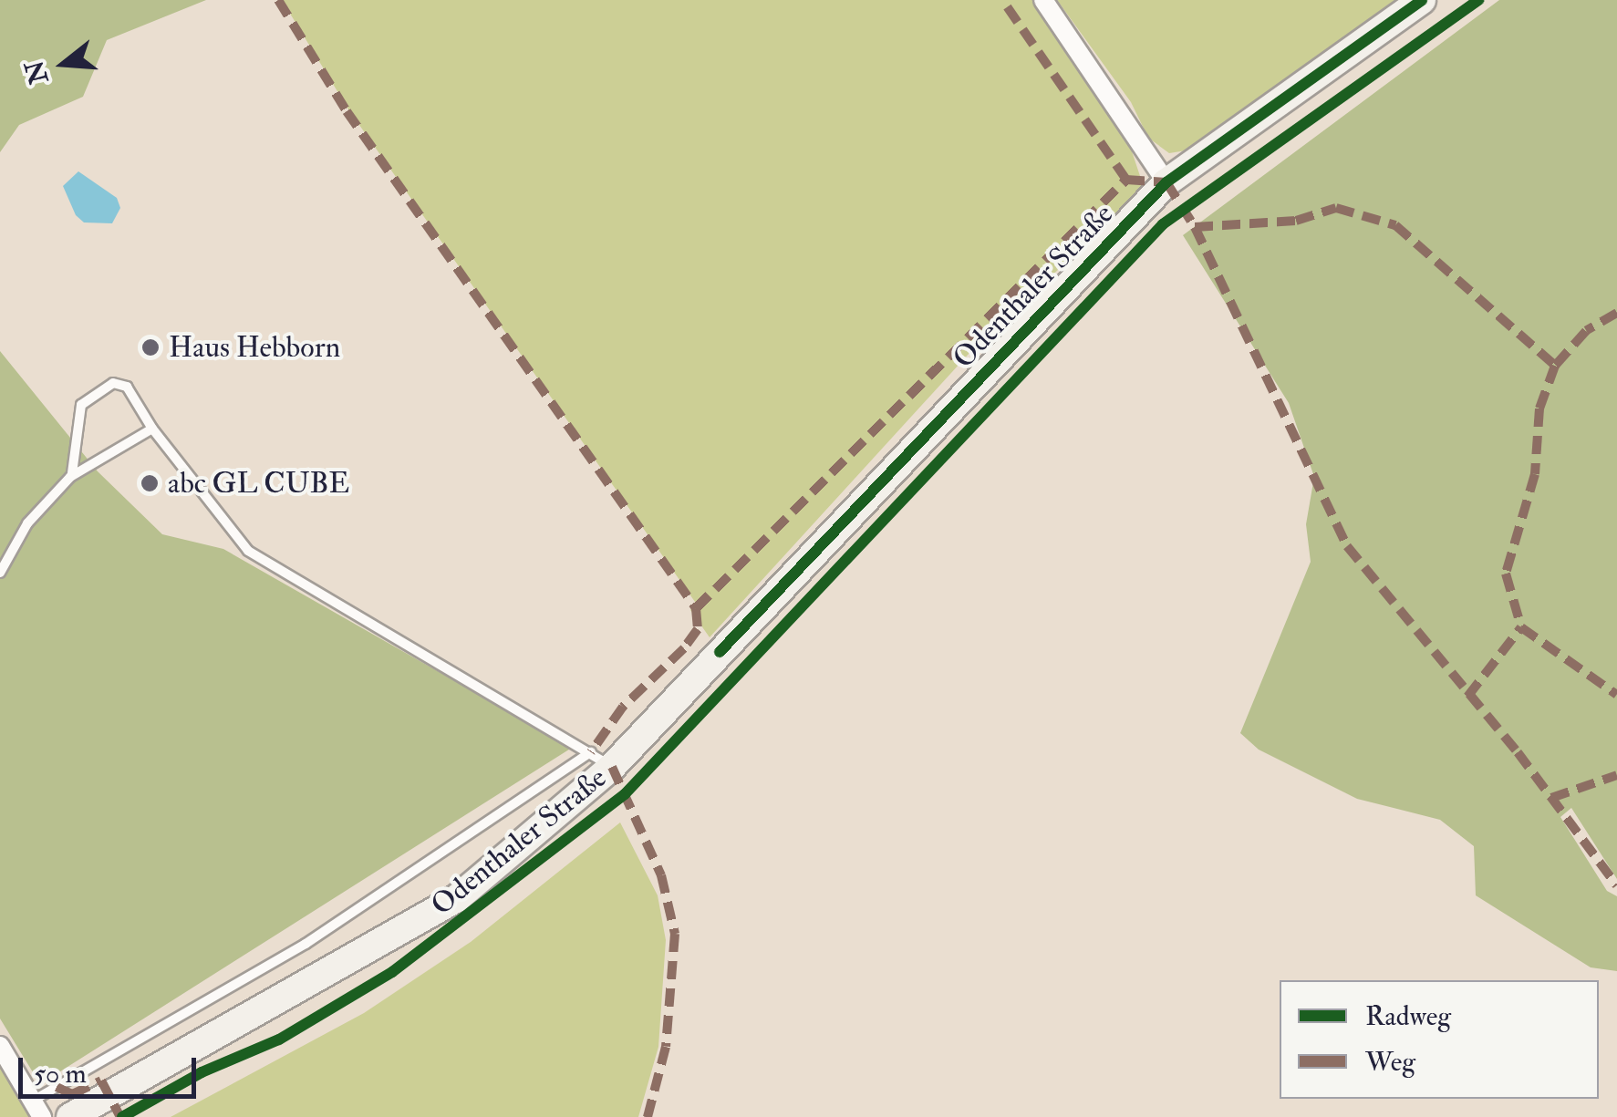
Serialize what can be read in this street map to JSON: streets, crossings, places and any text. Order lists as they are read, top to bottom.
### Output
{
  "streets": {
    "main road": ["Odenthaler Straße"]
  },
  "places": ["Haus Hebborn", "abc GL CUBE"],
  "legend": ["Radweg", "Weg"],
  "scale_bar": "50 m",
  "north": "left"
}
